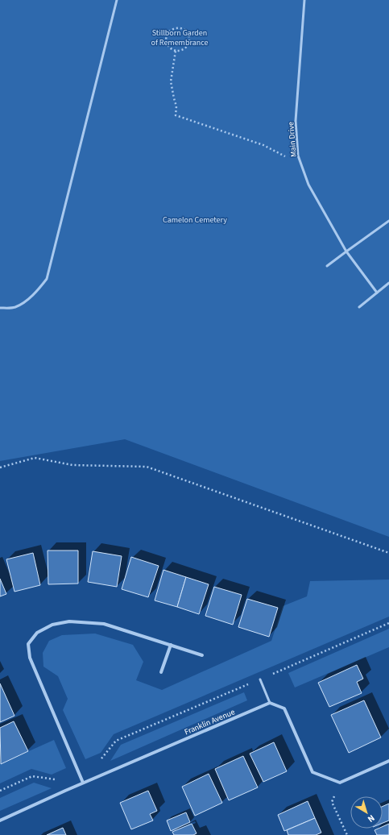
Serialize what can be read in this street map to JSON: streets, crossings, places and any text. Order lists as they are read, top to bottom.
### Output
{
  "streets": {
    "street": ["Franklin Avenue"],
    "lane": ["Main Drive"]
  },
  "parks": ["Stillborn Garden of Remembrance", "Camelon Cemetery"],
  "north": "bottom right"
}
